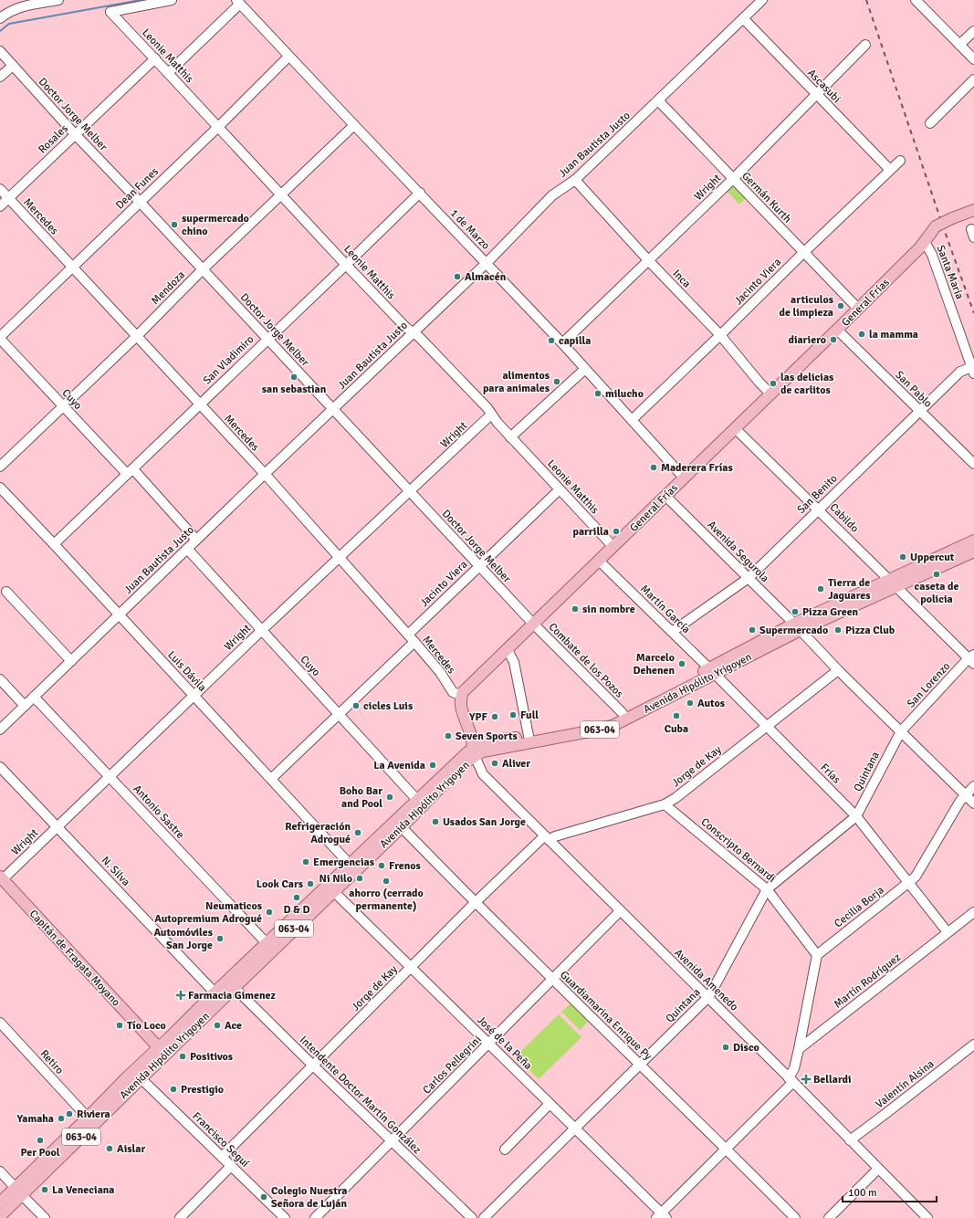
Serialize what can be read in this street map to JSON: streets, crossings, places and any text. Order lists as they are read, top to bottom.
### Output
{
  "streets": {
    "main road": [
      "General Frías",
      "Avenida Hipólito Yrigoyen",
      "063-04",
      "Capitán de Fragata Moyano"
    ],
    "street": [
      "Leonie Matthis",
      "Ascasubi",
      "Doctor Jorge Melber",
      "Rosales",
      "Juan Bautista Justo",
      "Wright",
      "Dean Funes",
      "Germán Kurth",
      "Mercedes",
      "1 de Marzo",
      "Santa María",
      "Inca",
      "Jacinto Viera",
      "Mendoza",
      "San Vladimiro",
      "San Pablo",
      "Cuyo",
      "San Benito",
      "Cabildo",
      "Avenida Segurola",
      "Martín García",
      "Combate de los Pozos",
      "Luis Dávila",
      "San Lorenzo",
      "Jorge de Kay",
      "Quintana",
      "Frías",
      "Antonio Sastre",
      "Conscripto Bernardi",
      "N. Silva",
      "Cecilia Borja",
      "Avenida Amenedo",
      "Martín Rodríguez",
      "Guardiamarina Enrique Py",
      "José de la Peña",
      "Retiro",
      "Carlos Pellegrini",
      "Valentín Alsina",
      "Intendente Doctor Martín González",
      "Francisco Seguí"
    ]
  },
  "crossings": [
    ["Leonie Matthis", "Rosales"],
    ["Leonie Matthis", "Juan Bautista Justo"],
    ["Leonie Matthis", "Wright"],
    ["Leonie Matthis", "Dean Funes"],
    ["Leonie Matthis", "Jacinto Viera"],
    ["Leonie Matthis", "Mendoza"],
    ["Leonie Matthis", "General Frías"],
    ["Leonie Matthis", "San Vladimiro"],
    ["Ascasubi", "Juan Bautista Justo"],
    ["Ascasubi", "Wright"],
    ["Ascasubi", "Jacinto Viera"],
    ["Doctor Jorge Melber", "Rosales"],
    ["Doctor Jorge Melber", "Juan Bautista Justo"],
    ["Doctor Jorge Melber", "Wright"],
    ["Doctor Jorge Melber", "Dean Funes"],
    ["Doctor Jorge Melber", "Jacinto Viera"],
    ["Doctor Jorge Melber", "Mendoza"],
    ["Doctor Jorge Melber", "General Frías"],
    ["Doctor Jorge Melber", "San Vladimiro"],
    ["Doctor Jorge Melber", "Combate de los Pozos"],
    ["Rosales", "Mercedes"],
    ["Juan Bautista Justo", "Germán Kurth"],
    ["Juan Bautista Justo", "Mercedes"],
    ["Juan Bautista Justo", "1 de Marzo"],
    ["Juan Bautista Justo", "Inca"],
    ["Juan Bautista Justo", "Cuyo"],
    ["Juan Bautista Justo", "Luis Dávila"],
    ["Juan Bautista Justo", "Antonio Sastre"],
    ["Wright", "Germán Kurth"],
    ["Wright", "Mercedes"],
    ["Wright", "1 de Marzo"],
    ["Wright", "Inca"],
    ["Wright", "Cuyo"],
    ["Wright", "Luis Dávila"],
    ["Wright", "Antonio Sastre"],
    ["Wright", "N. Silva"],
    ["Wright", "Capitán de Fragata Moyano"],
    ["Dean Funes", "Mercedes"],
    ["Dean Funes", "1 de Marzo"],
    ["Dean Funes", "Cuyo"],
    ["Germán Kurth", "Jacinto Viera"],
    ["Germán Kurth", "General Frías"],
    ["Mercedes", "Jacinto Viera"],
    ["Mercedes", "Mendoza"],
    ["Mercedes", "General Frías"],
    ["Mercedes", "San Vladimiro"],
    ["1 de Marzo", "Jacinto Viera"],
    ["1 de Marzo", "Mendoza"],
    ["1 de Marzo", "General Frías"],
    ["1 de Marzo", "San Vladimiro"],
    ["Santa María", "General Frías"],
    ["Santa María", "San Benito"],
    ["Inca", "Jacinto Viera"],
    ["Inca", "General Frías"],
    ["Mendoza", "Cuyo"],
    ["General Frías", "San Pablo"],
    ["General Frías", "Cabildo"],
    ["General Frías", "Avenida Segurola"],
    ["General Frías", "Martín García"],
    ["General Frías", "Combate de los Pozos"],
    ["San Vladimiro", "Cuyo"],
    ["San Vladimiro", "Luis Dávila"],
    ["San Pablo", "San Benito"],
    ["Cuyo", "Avenida Hipólito Yrigoyen"],
    ["San Benito", "Cabildo"],
    ["San Benito", "Avenida Segurola"],
    ["San Benito", "Martín García"],
    ["Cabildo", "Avenida Hipólito Yrigoyen"],
    ["Cabildo", "San Lorenzo"],
    ["Avenida Segurola", "Avenida Hipólito Yrigoyen"],
    ["Avenida Segurola", "San Lorenzo"],
    ["Avenida Segurola", "Jorge de Kay"],
    ["Avenida Segurola", "Quintana"],
    ["Avenida Segurola", "Cecilia Borja"],
    ["Martín García", "Avenida Hipólito Yrigoyen"],
    ["Martín García", "Frías"],
    ["Combate de los Pozos", "Avenida Hipólito Yrigoyen"],
    ["Luis Dávila", "Avenida Hipólito Yrigoyen"],
    ["Avenida Hipólito Yrigoyen", "Frías"],
    ["Avenida Hipólito Yrigoyen", "Antonio Sastre"],
    ["Avenida Hipólito Yrigoyen", "N. Silva"],
    ["Avenida Hipólito Yrigoyen", "Capitán de Fragata Moyano"],
    ["Avenida Hipólito Yrigoyen", "Avenida Amenedo"],
    ["Avenida Hipólito Yrigoyen", "Guardiamarina Enrique Py"],
    ["Avenida Hipólito Yrigoyen", "José de la Peña"],
    ["Avenida Hipólito Yrigoyen", "Retiro"],
    ["Avenida Hipólito Yrigoyen", "Intendente Doctor Martín González"],
    ["Avenida Hipólito Yrigoyen", "Francisco Seguí"],
    ["San Lorenzo", "Quintana"],
    ["Jorge de Kay", "Frías"],
    ["Jorge de Kay", "Conscripto Bernardi"],
    ["Jorge de Kay", "Avenida Amenedo"],
    ["Jorge de Kay", "Guardiamarina Enrique Py"],
    ["Jorge de Kay", "José de la Peña"],
    ["Jorge de Kay", "Intendente Doctor Martín González"],
    ["Jorge de Kay", "Francisco Seguí"],
    ["Quintana", "Frías"],
    ["Quintana", "Conscripto Bernardi"],
    ["Quintana", "Avenida Amenedo"],
    ["Quintana", "Guardiamarina Enrique Py"],
    ["Quintana", "José de la Peña"],
    ["Frías", "Cecilia Borja"],
    ["Frías", "Martín Rodríguez"],
    ["Conscripto Bernardi", "Cecilia Borja"],
    ["Avenida Amenedo", "Carlos Pellegrini"],
    ["Avenida Amenedo", "Valentín Alsina"],
    ["Guardiamarina Enrique Py", "Carlos Pellegrini"],
    ["José de la Peña", "Carlos Pellegrini"],
    ["Carlos Pellegrini", "Intendente Doctor Martín González"]
  ],
  "places": {
    "other": [
      "supermercado chino",
      "Almacén",
      "articulos de limpieza",
      "la mamma",
      "diariero",
      "capilla",
      "san sebastian",
      "alimentos para animales",
      "las delicias de carlitos",
      "milucho",
      "Maderera Frías",
      "parrilla",
      "Uppercut",
      "caseta de policia",
      "Tierra de Jaguares",
      "sin nombre",
      "Pizza Green",
      "Supermercado",
      "Pizza Club",
      "Marcelo Dehenen",
      "Autos",
      "cicles Luis",
      "Full",
      "Cuba",
      "YPF",
      "Seven Sports",
      "Aliver",
      "La Avenida",
      "Boho Bar and Pool",
      "Usados San Jorge",
      "Refrigeración Adrogué",
      "Emergencias",
      "Frenos",
      "Ni Nilo",
      "ahorro (cerrado permanente)",
      "Look Cars",
      "D & D",
      "Neumaticos Autopremium Adrogué",
      "Automóviles San Jorge",
      "Tío Loco",
      "Ace",
      "Disco",
      "Positivos",
      "Prestigio",
      "Riviera",
      "Yamaha",
      "Per Pool",
      "Aislar",
      "La Veneciana",
      "Colegio Nuestra Señora de Luján"
    ],
    "health": ["Farmacia Gimenez", "Bellardi"]
  },
  "scale_bar": "100 m"
}
